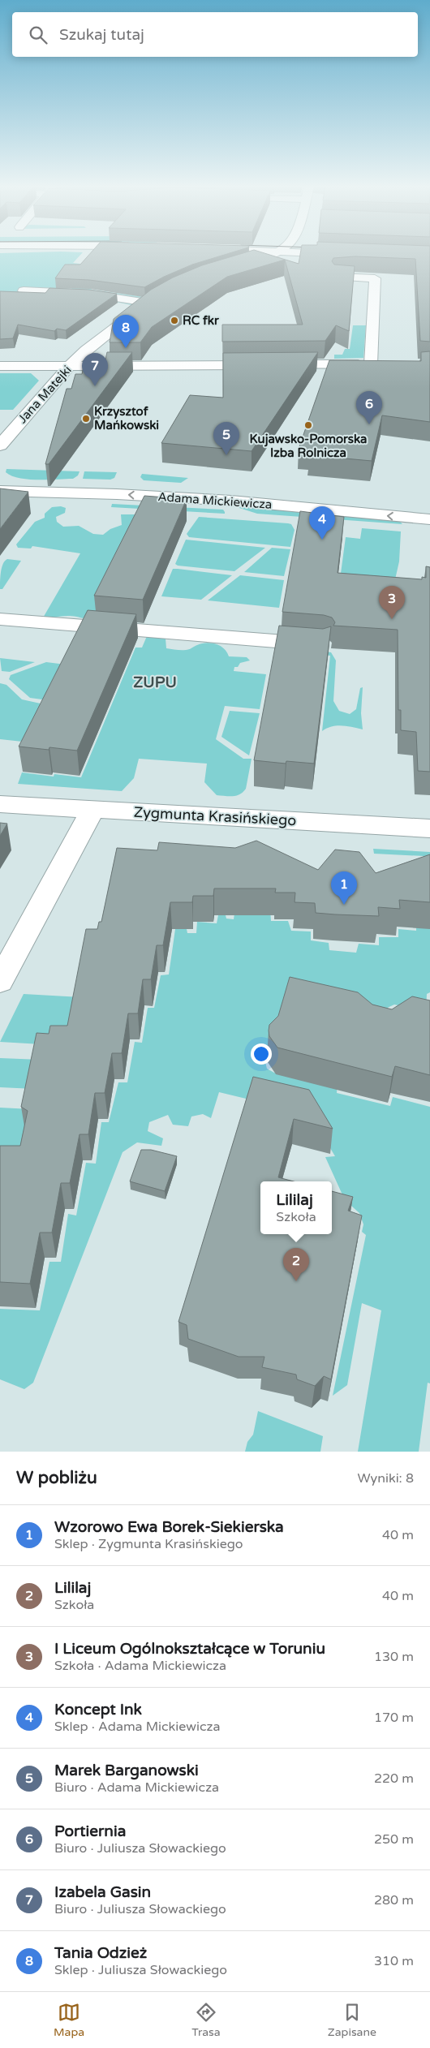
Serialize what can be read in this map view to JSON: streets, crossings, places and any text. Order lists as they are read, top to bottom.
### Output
{
  "streets": {
    "street": ["Jana Matejki", "Adama Mickiewicza", "Zygmunta Krasińskiego"]
  },
  "districts": ["ZUPU"],
  "places": ["RC fkr", "Krzysztof Mańkowski", "Kujawsko-Pomorska Izba Rolnicza"],
  "page": {
    "search": "Szukaj tutaj",
    "pins": [
      "8",
      "7",
      "6",
      "5",
      "4",
      "3",
      "1",
      "2"
    ],
    "popup": ["Lililaj", "Szkoła"],
    "heading": ["W pobliżu", "Wyniki: 8"],
    "list": [
      {
        "mark": "1",
        "name": "Wzorowo Ewa Borek-Siekierska",
        "note": "Sklep · Zygmunta Krasińskiego",
        "value": "40 m"
      },
      {
        "mark": "2",
        "name": "Lililaj",
        "note": "Szkoła",
        "value": "40 m"
      },
      {
        "mark": "3",
        "name": "I Liceum Ogólnokształcące w Toruniu",
        "note": "Szkoła · Adama Mickiewicza",
        "value": "130 m"
      },
      {
        "mark": "4",
        "name": "Koncept Ink",
        "note": "Sklep · Adama Mickiewicza",
        "value": "170 m"
      },
      {
        "mark": "5",
        "name": "Marek Barganowski",
        "note": "Biuro · Adama Mickiewicza",
        "value": "220 m"
      },
      {
        "mark": "6",
        "name": "Portiernia",
        "note": "Biuro · Juliusza Słowackiego",
        "value": "250 m"
      },
      {
        "mark": "7",
        "name": "Izabela Gasin",
        "note": "Biuro · Juliusza Słowackiego",
        "value": "280 m"
      },
      {
        "mark": "8",
        "name": "Tania Odzież",
        "note": "Sklep · Juliusza Słowackiego",
        "value": "310 m"
      }
    ],
    "nav": ["Mapa", "Trasa", "Zapisane"]
  }
}
